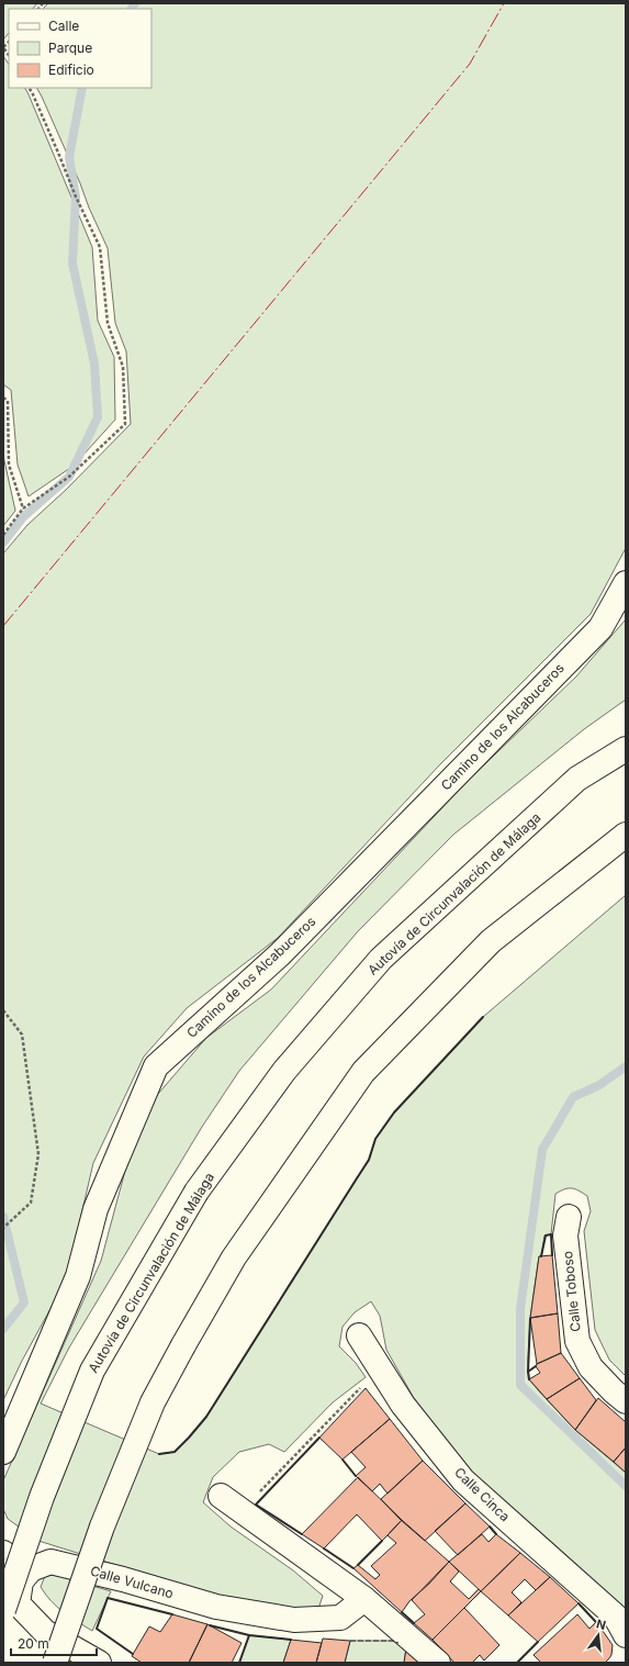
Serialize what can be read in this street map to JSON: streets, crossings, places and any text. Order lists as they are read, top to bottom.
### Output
{
  "streets": {
    "main road": [
      "Camino de los Alcabuceros",
      "Autovía de Circunvalación de Málaga",
      "Calle Toboso",
      "Calle Cinca",
      "Calle Vulcano"
    ]
  },
  "crossings": [
    ["Autovía de Circunvalación de Málaga", "Calle Vulcano"]
  ],
  "legend": ["Calle", "Parque", "Edificio"],
  "scale_bar": "20 m",
  "north": "top"
}
